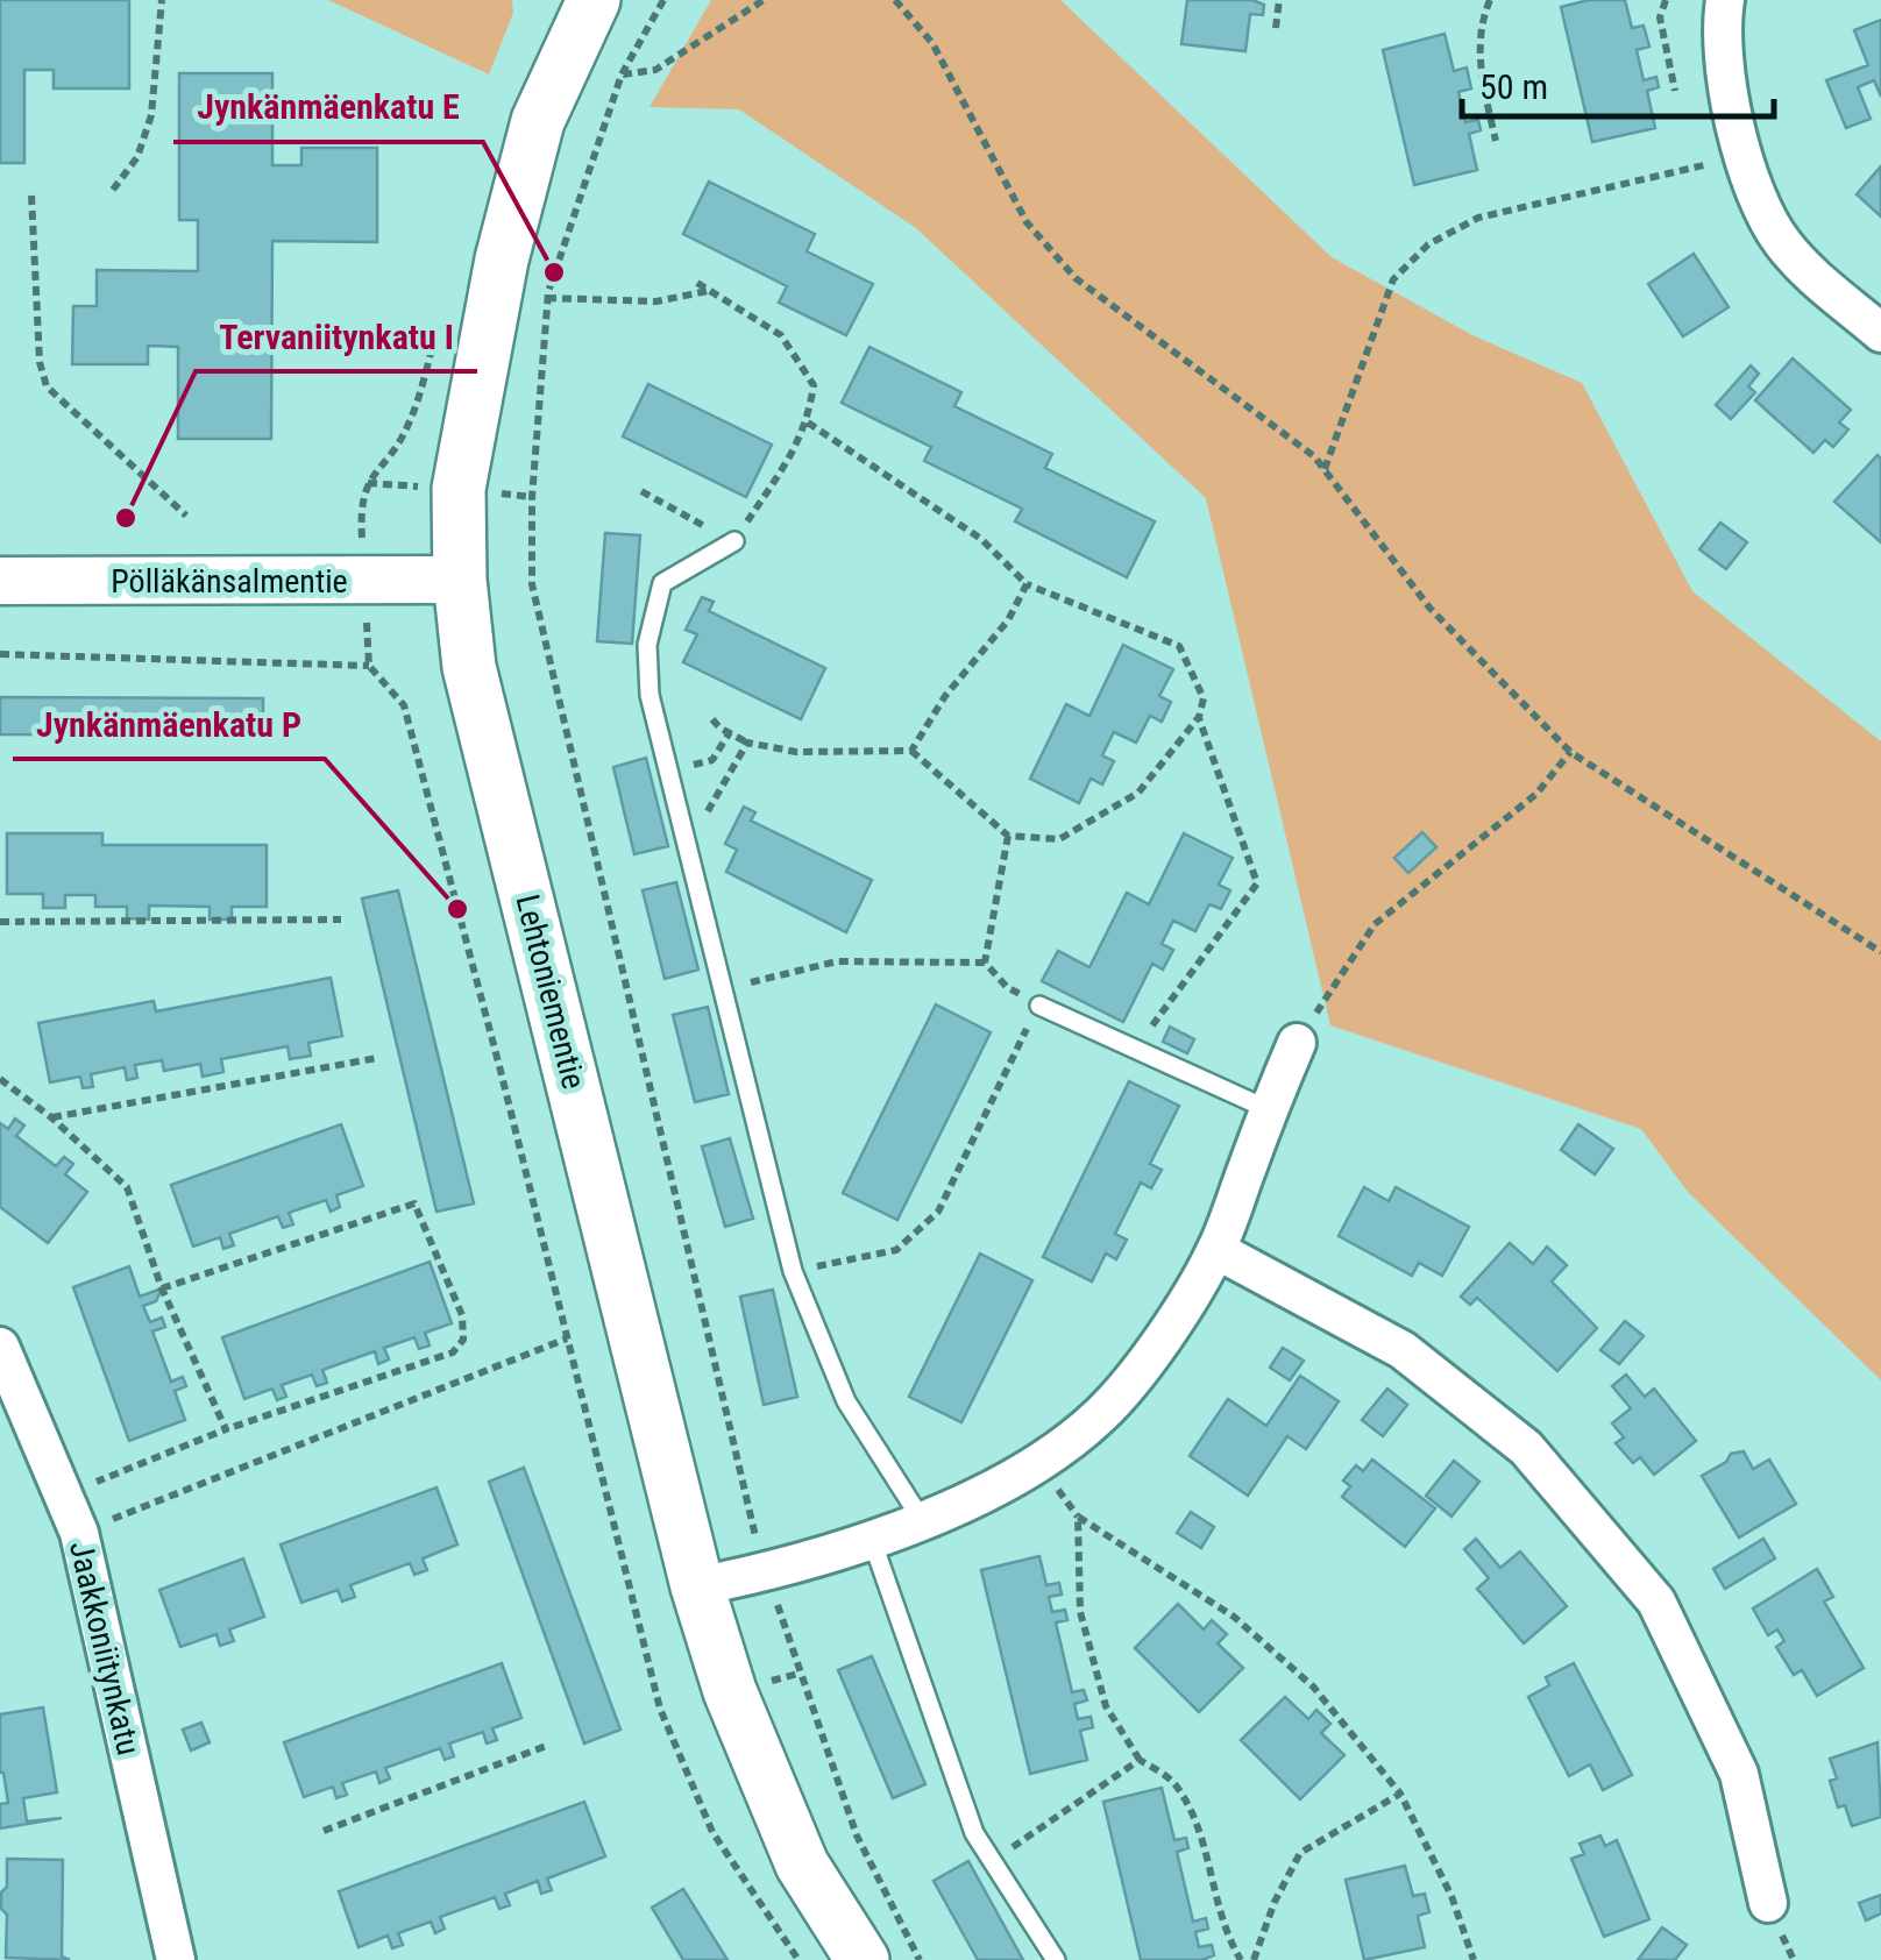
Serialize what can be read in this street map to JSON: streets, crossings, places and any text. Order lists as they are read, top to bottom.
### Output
{
  "streets": {
    "main road": ["Lehtoniementie"],
    "street": ["Pölläkänsalmentie", "Jaakkoniitynkatu"]
  },
  "crossings": [
    ["Pölläkänsalmentie", "Lehtoniementie"]
  ],
  "places": ["Jynkänmäenkatu E", "Tervaniitynkatu I", "Jynkänmäenkatu P"],
  "scale_bar": "50 m"
}
